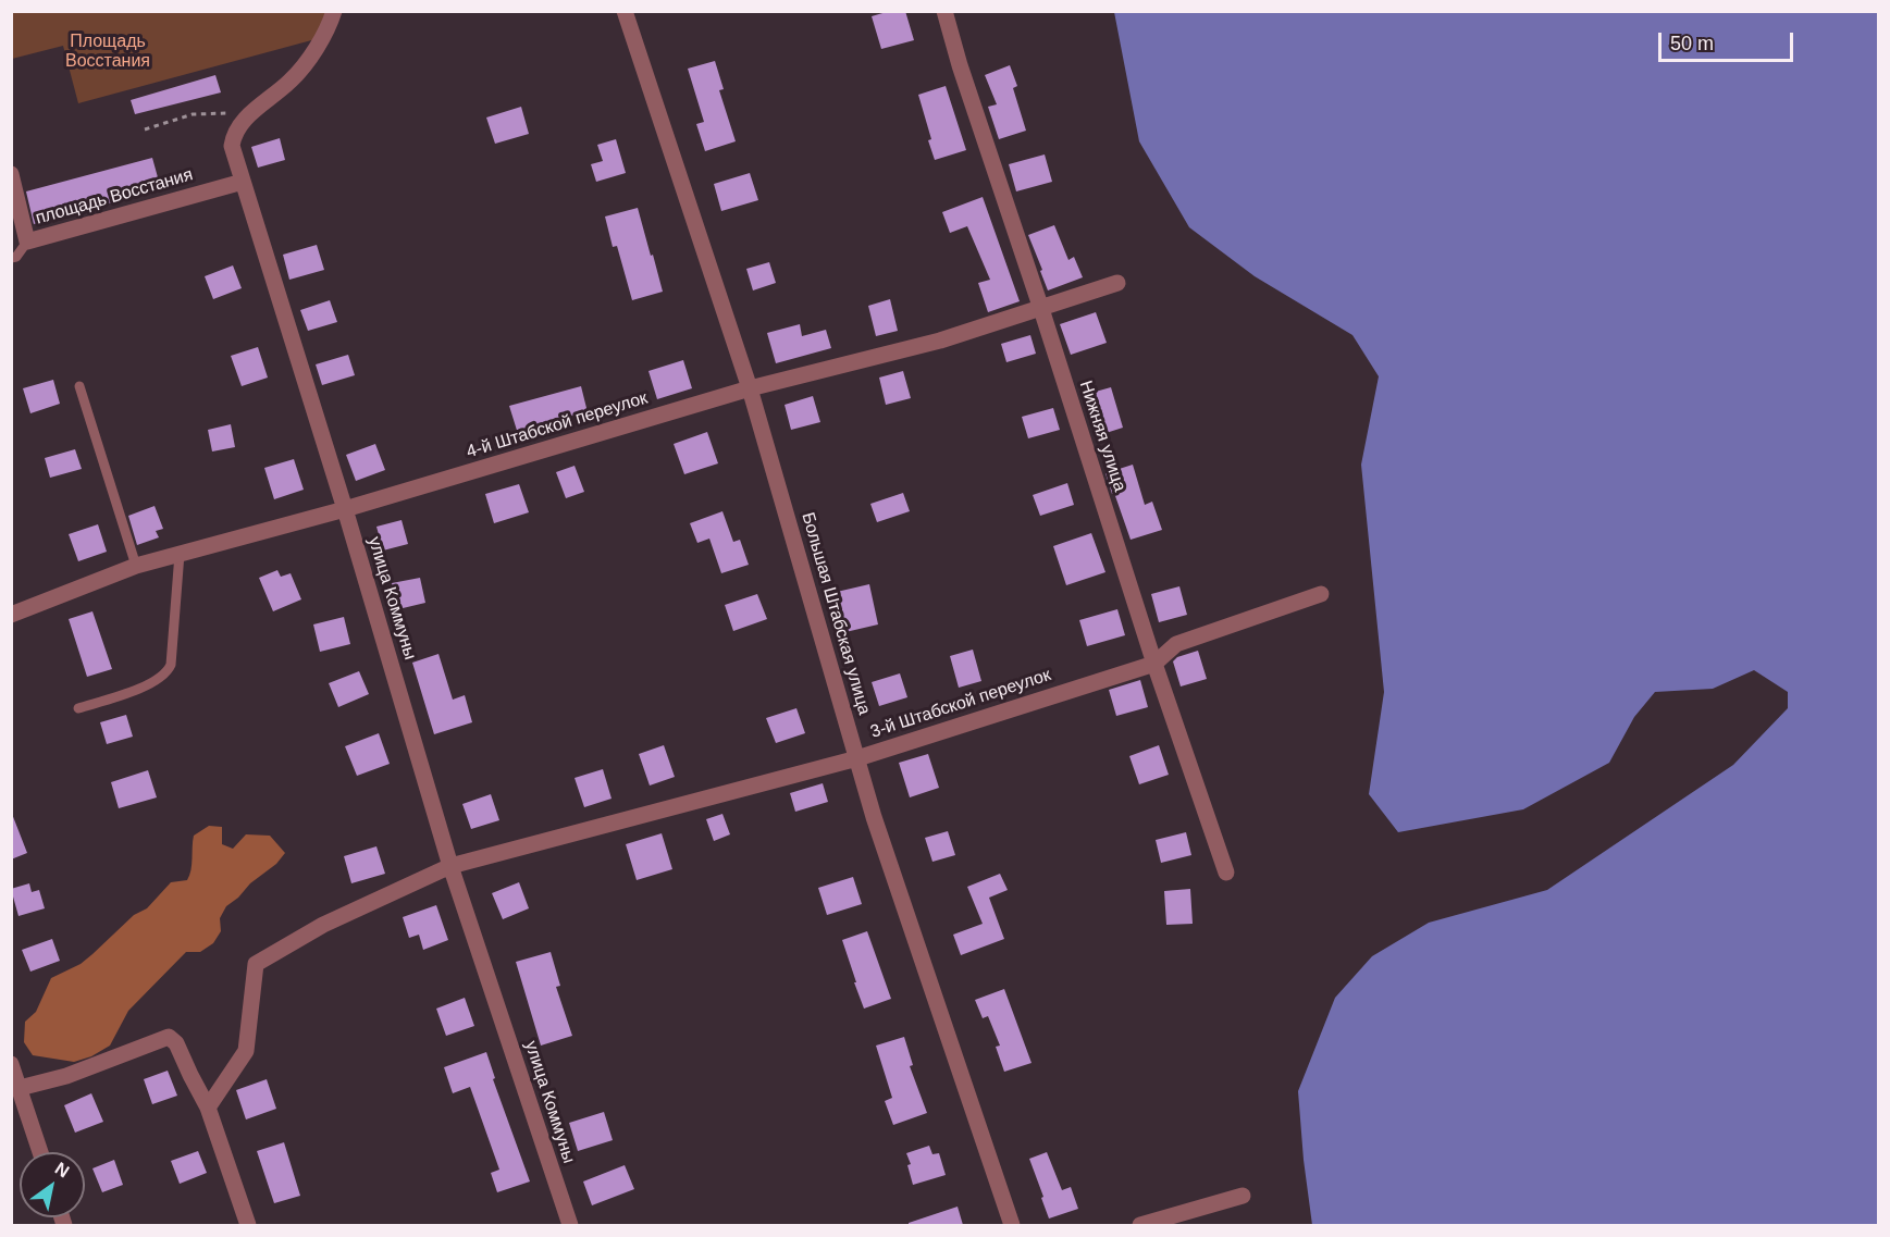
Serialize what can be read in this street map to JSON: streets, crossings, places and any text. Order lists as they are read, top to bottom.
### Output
{
  "streets": {
    "street": [
      "площадь Восстания",
      "4-й Штабской переулок",
      "Нижняя улица",
      "улица Коммуны",
      "Большая Штабская улица",
      "3-й Штабской переулок"
    ]
  },
  "crossings": [
    ["площадь Восстания", "улица Коммуны"],
    ["4-й Штабской переулок", "Нижняя улица"],
    ["4-й Штабской переулок", "улица Коммуны"],
    ["4-й Штабской переулок", "Большая Штабская улица"],
    ["Нижняя улица", "3-й Штабской переулок"],
    ["улица Коммуны", "3-й Штабской переулок"],
    ["Большая Штабская улица", "3-й Штабской переулок"]
  ],
  "parks": ["Площадь Восстания"],
  "scale_bar": "50 m",
  "north": "top right"
}
